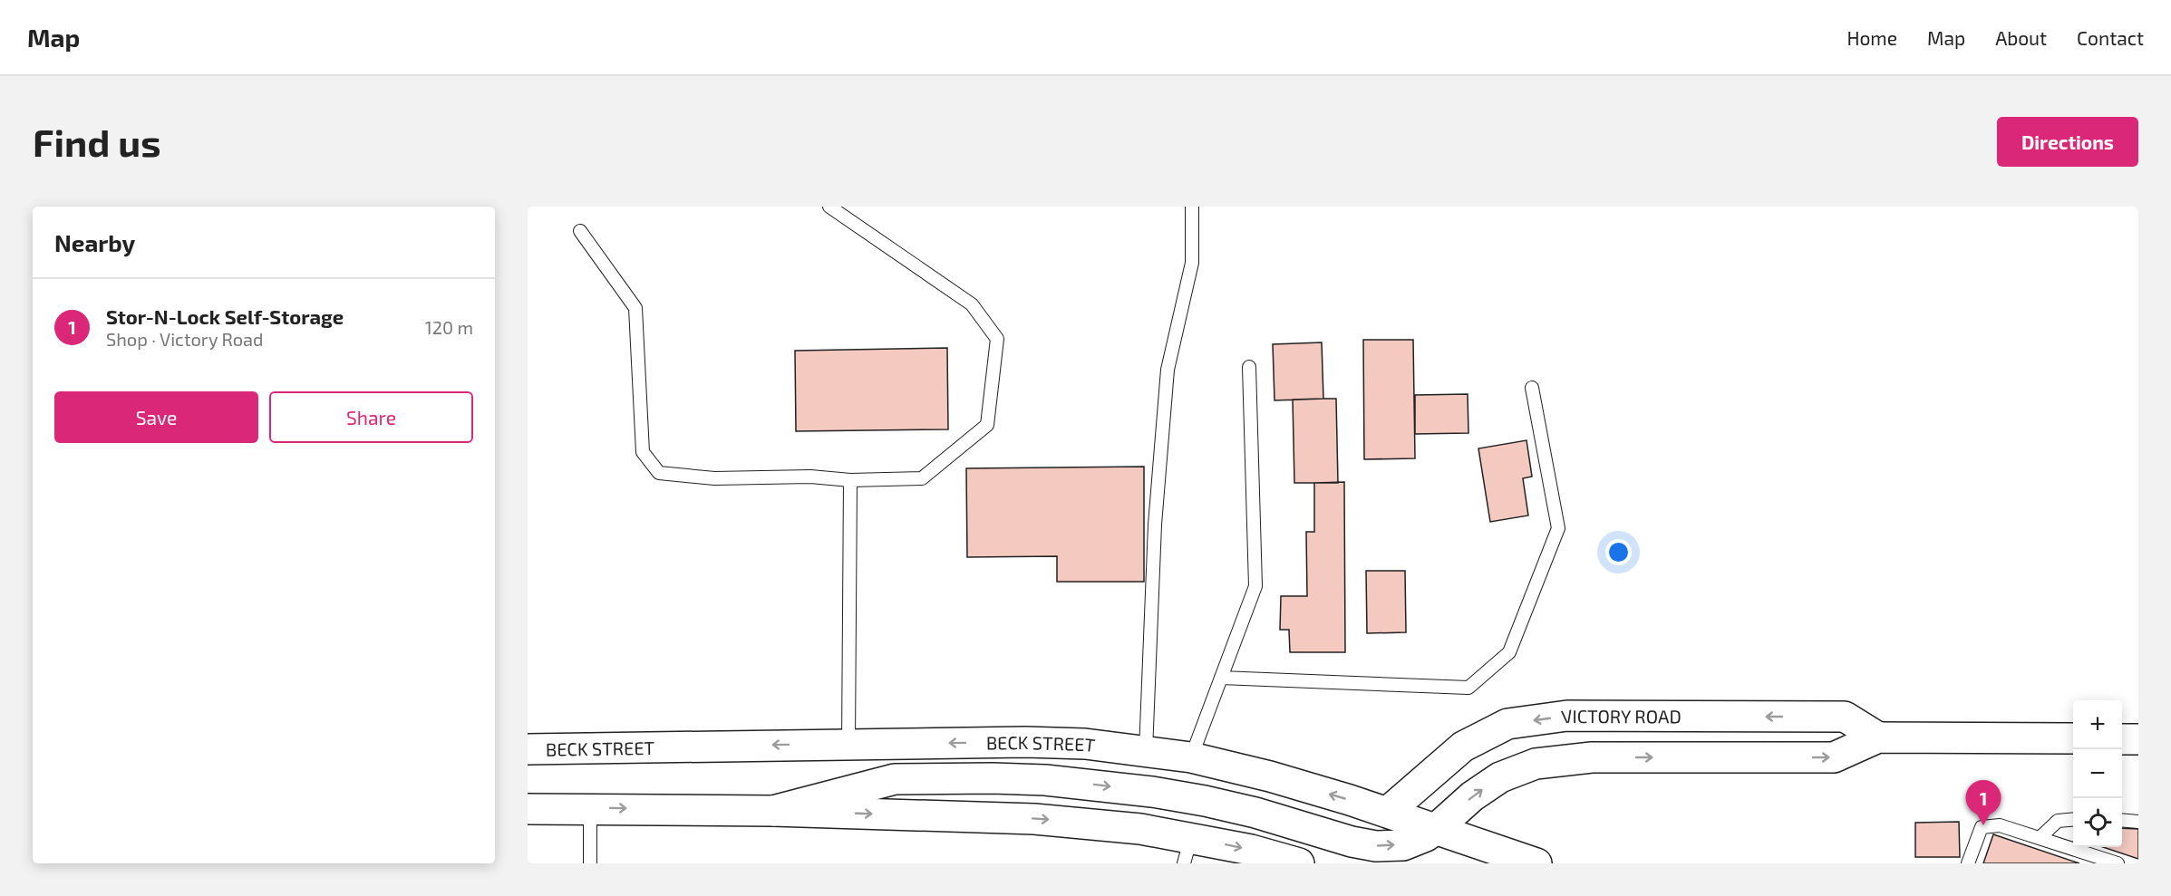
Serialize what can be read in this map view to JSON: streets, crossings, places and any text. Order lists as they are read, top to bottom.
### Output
{
  "streets": {
    "main road": ["VICTORY ROAD", "BECK STREET"]
  },
  "crossings": [
    ["VICTORY ROAD", "BECK STREET"]
  ],
  "page": {
    "header": "Map",
    "nav": [
      "Home",
      "Map",
      "About",
      "Contact"
    ],
    "buttons": [
      "Directions",
      ["Save", "Share"]
    ],
    "title": "Find us",
    "heading": "Nearby",
    "list": [
      {
        "mark": "1",
        "name": "Stor-N-Lock Self-Storage",
        "note": "Shop · Victory Road",
        "value": "120 m"
      }
    ],
    "map_buttons": ["+", "−"],
    "pins": "1"
  }
}
